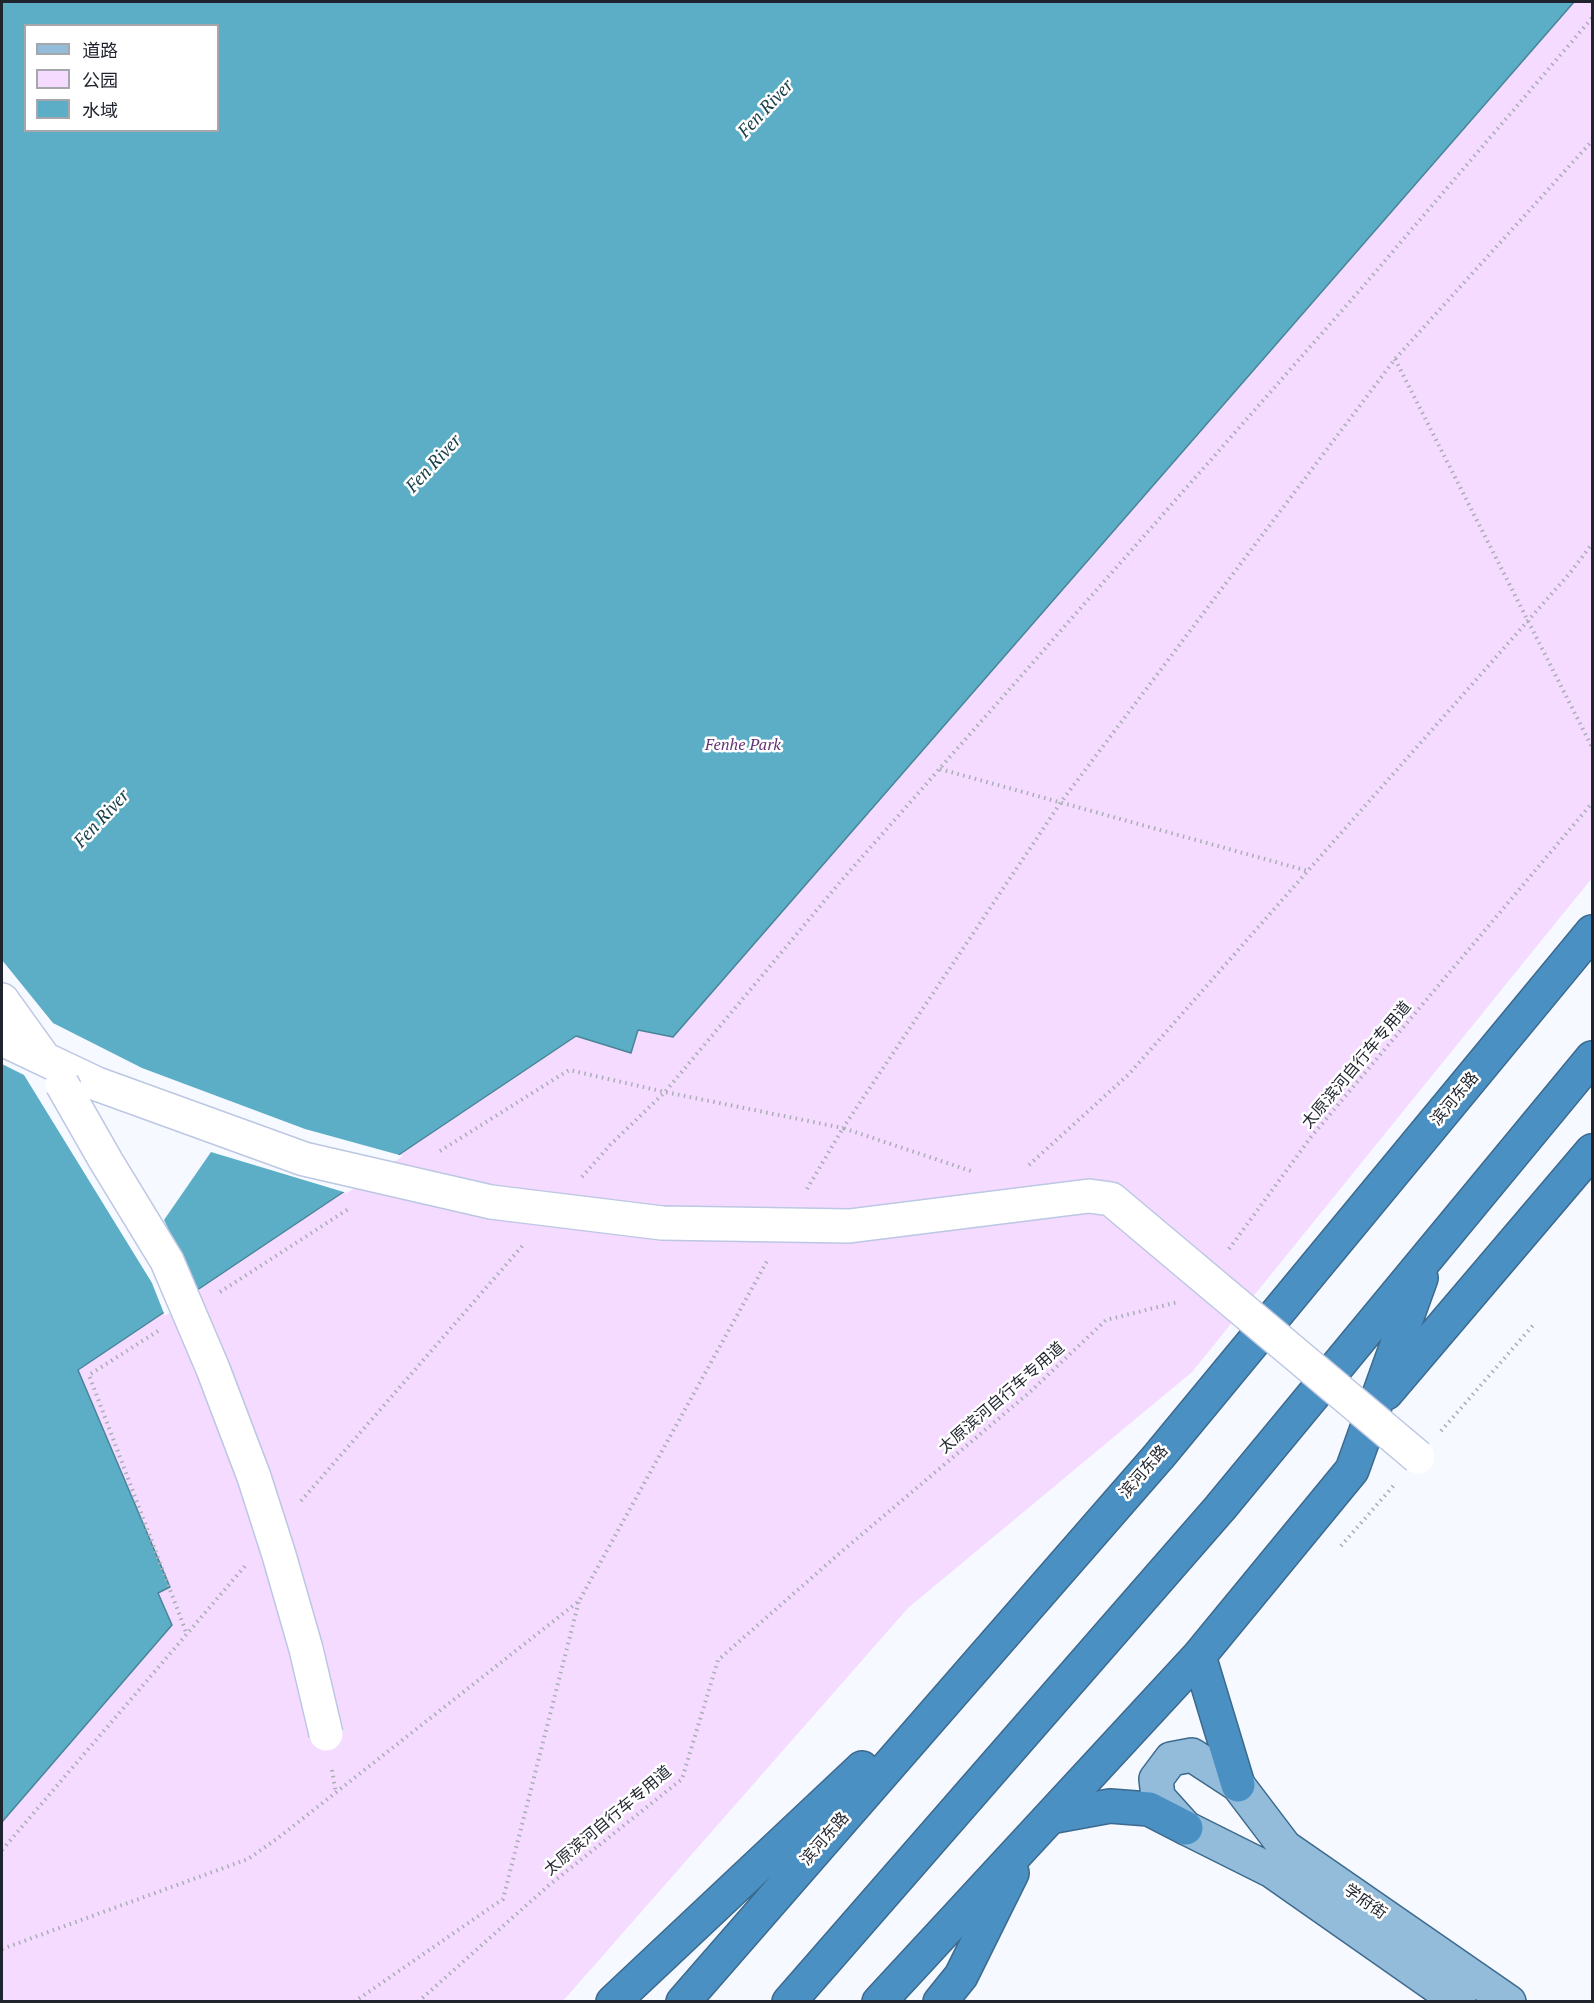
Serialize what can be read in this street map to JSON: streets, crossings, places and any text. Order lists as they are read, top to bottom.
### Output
{
  "streets": {
    "highway": ["滨河东路"],
    "main road": ["学府街"],
    "path": ["太原滨河自行车专用道"]
  },
  "water": ["Fen River"],
  "parks": ["Fenhe Park"],
  "legend": ["道路", "公园", "水域"]
}
